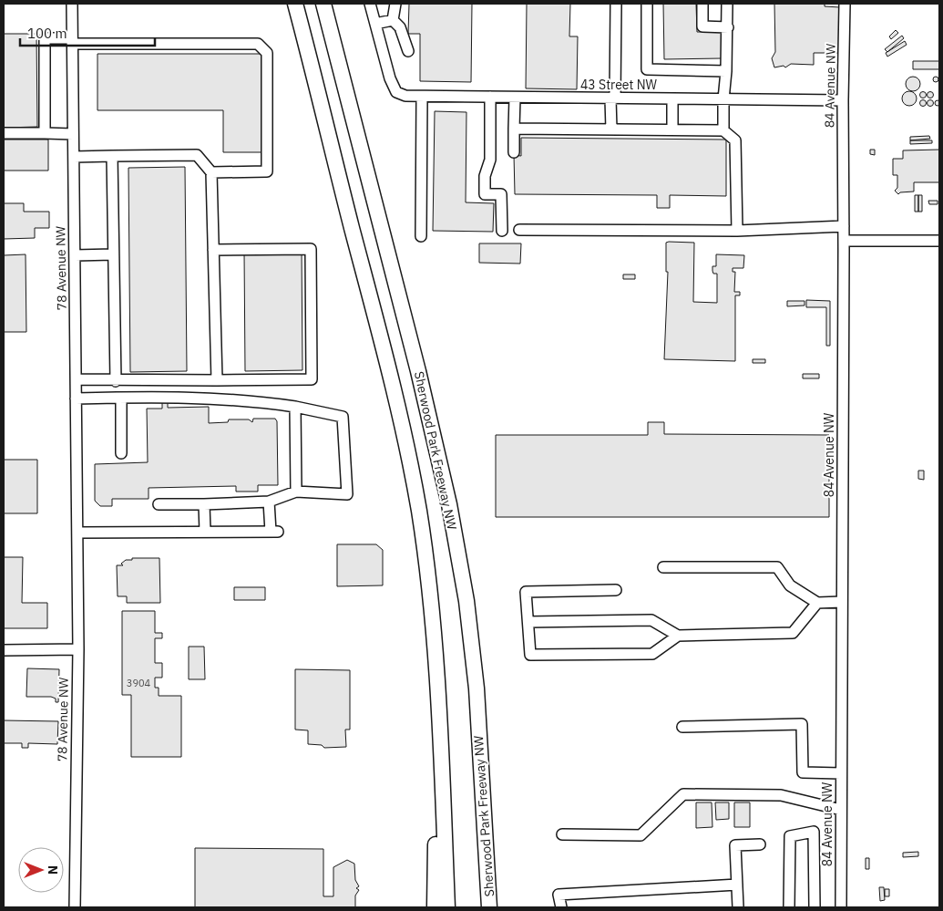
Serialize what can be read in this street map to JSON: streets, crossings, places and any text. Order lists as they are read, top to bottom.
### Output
{
  "streets": {
    "highway": ["Sherwood Park Freeway NW"],
    "street": ["43 Street NW", "84 Avenue NW", "78 Avenue NW"]
  },
  "crossings": [
    ["43 Street NW", "84 Avenue NW"]
  ],
  "house_numbers": ["3904"],
  "scale_bar": "100 m",
  "north": "right"
}
